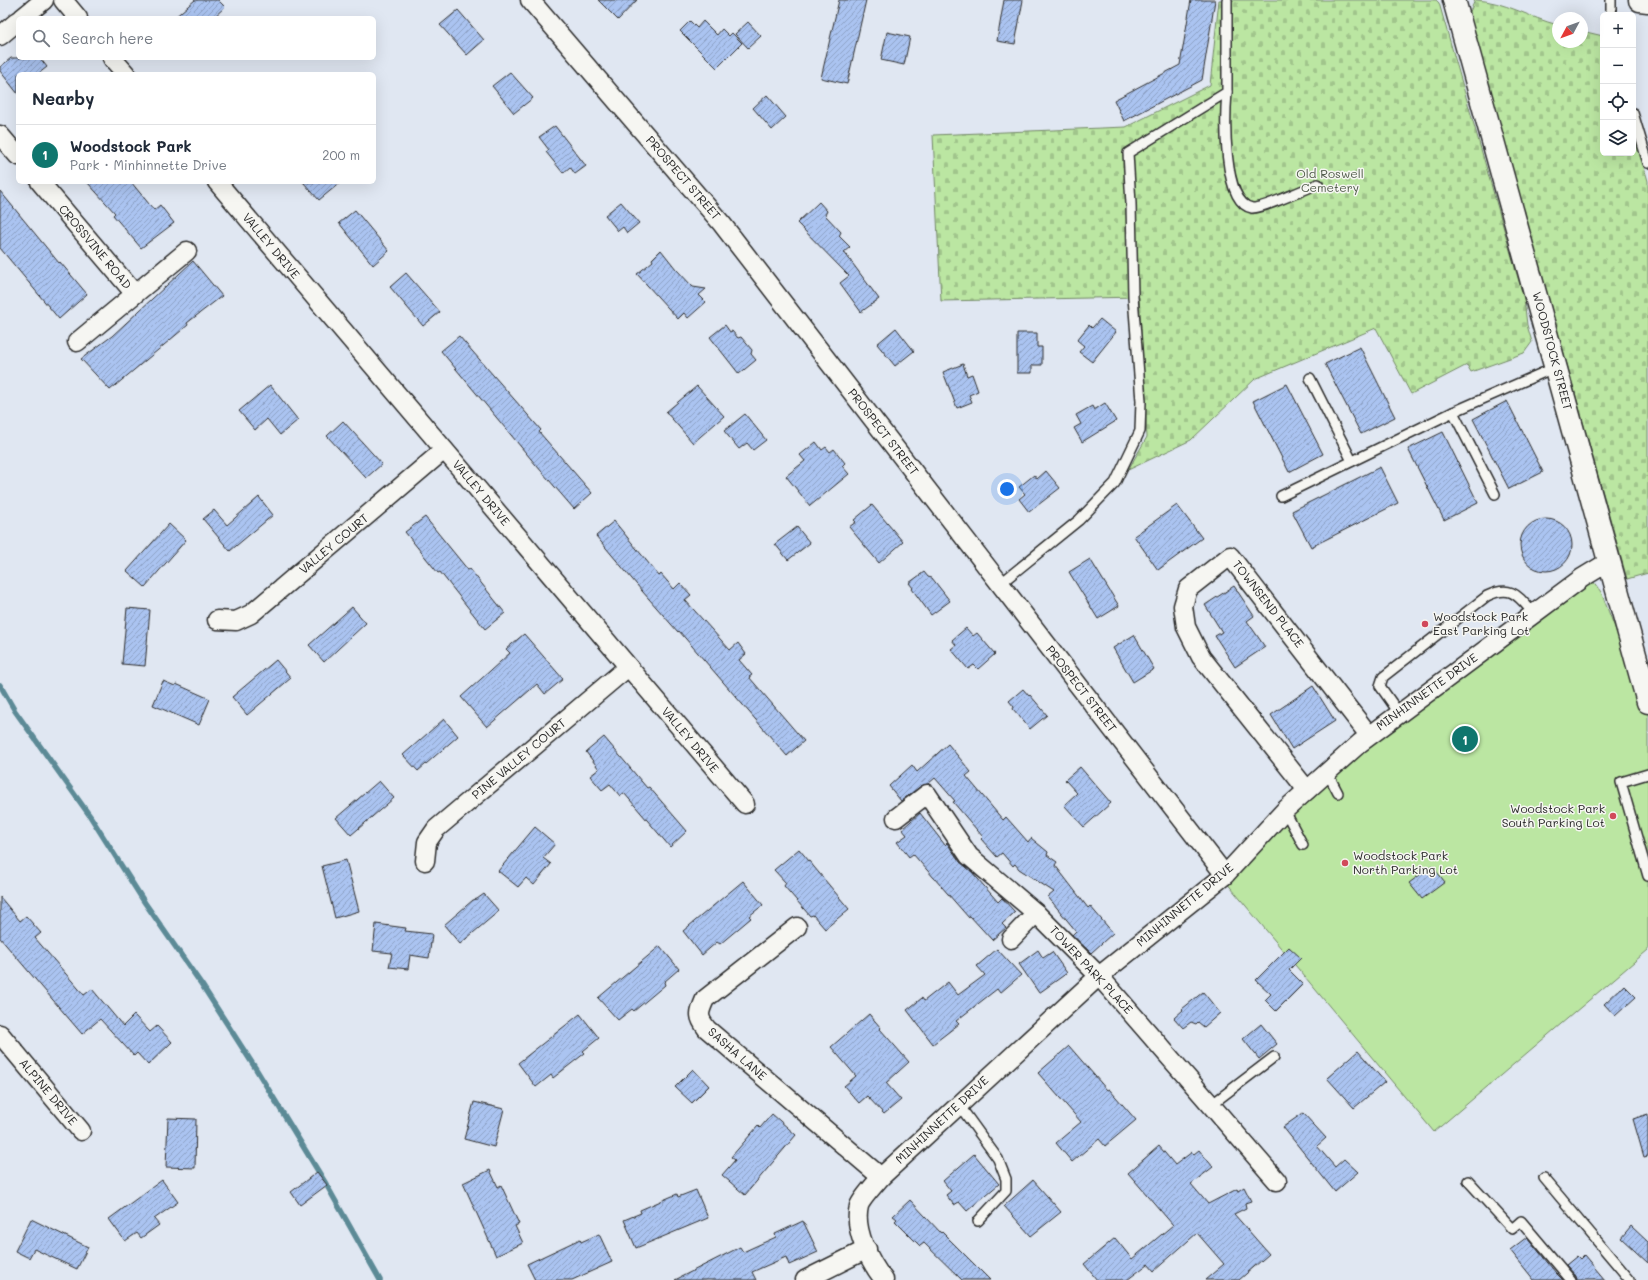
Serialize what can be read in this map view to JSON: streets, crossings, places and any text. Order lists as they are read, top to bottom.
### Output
{
  "streets": {
    "main road": ["WOODSTOCK STREET"],
    "street": [
      "PROSPECT STREET",
      "VALLEY DRIVE",
      "CROSSVINE ROAD",
      "VALLEY COURT",
      "TOWNSEND PLACE",
      "MINHINNETTE DRIVE",
      "PINE VALLEY COURT",
      "TOWER PARK PLACE",
      "SASHA LANE",
      "ALPINE DRIVE"
    ]
  },
  "crossings": [
    ["PROSPECT STREET", "MINHINNETTE DRIVE"],
    ["VALLEY DRIVE", "VALLEY COURT"],
    ["VALLEY DRIVE", "PINE VALLEY COURT"],
    ["WOODSTOCK STREET", "MINHINNETTE DRIVE"],
    ["TOWNSEND PLACE", "MINHINNETTE DRIVE"],
    ["MINHINNETTE DRIVE", "TOWER PARK PLACE"],
    ["MINHINNETTE DRIVE", "SASHA LANE"]
  ],
  "parks": ["Old Roswell Cemetery"],
  "places": ["Woodstock Park East Parking Lot", "Woodstock Park South Parking Lot", "Woodstock Park North Parking Lot"],
  "north": "bottom left",
  "page": {
    "map_buttons": ["+", "−"],
    "search": "Search here",
    "heading": "Nearby",
    "list": [
      {
        "mark": "1",
        "name": "Woodstock Park",
        "note": "Park · Minhinnette Drive",
        "value": "200 m"
      }
    ],
    "pins": "1"
  }
}
